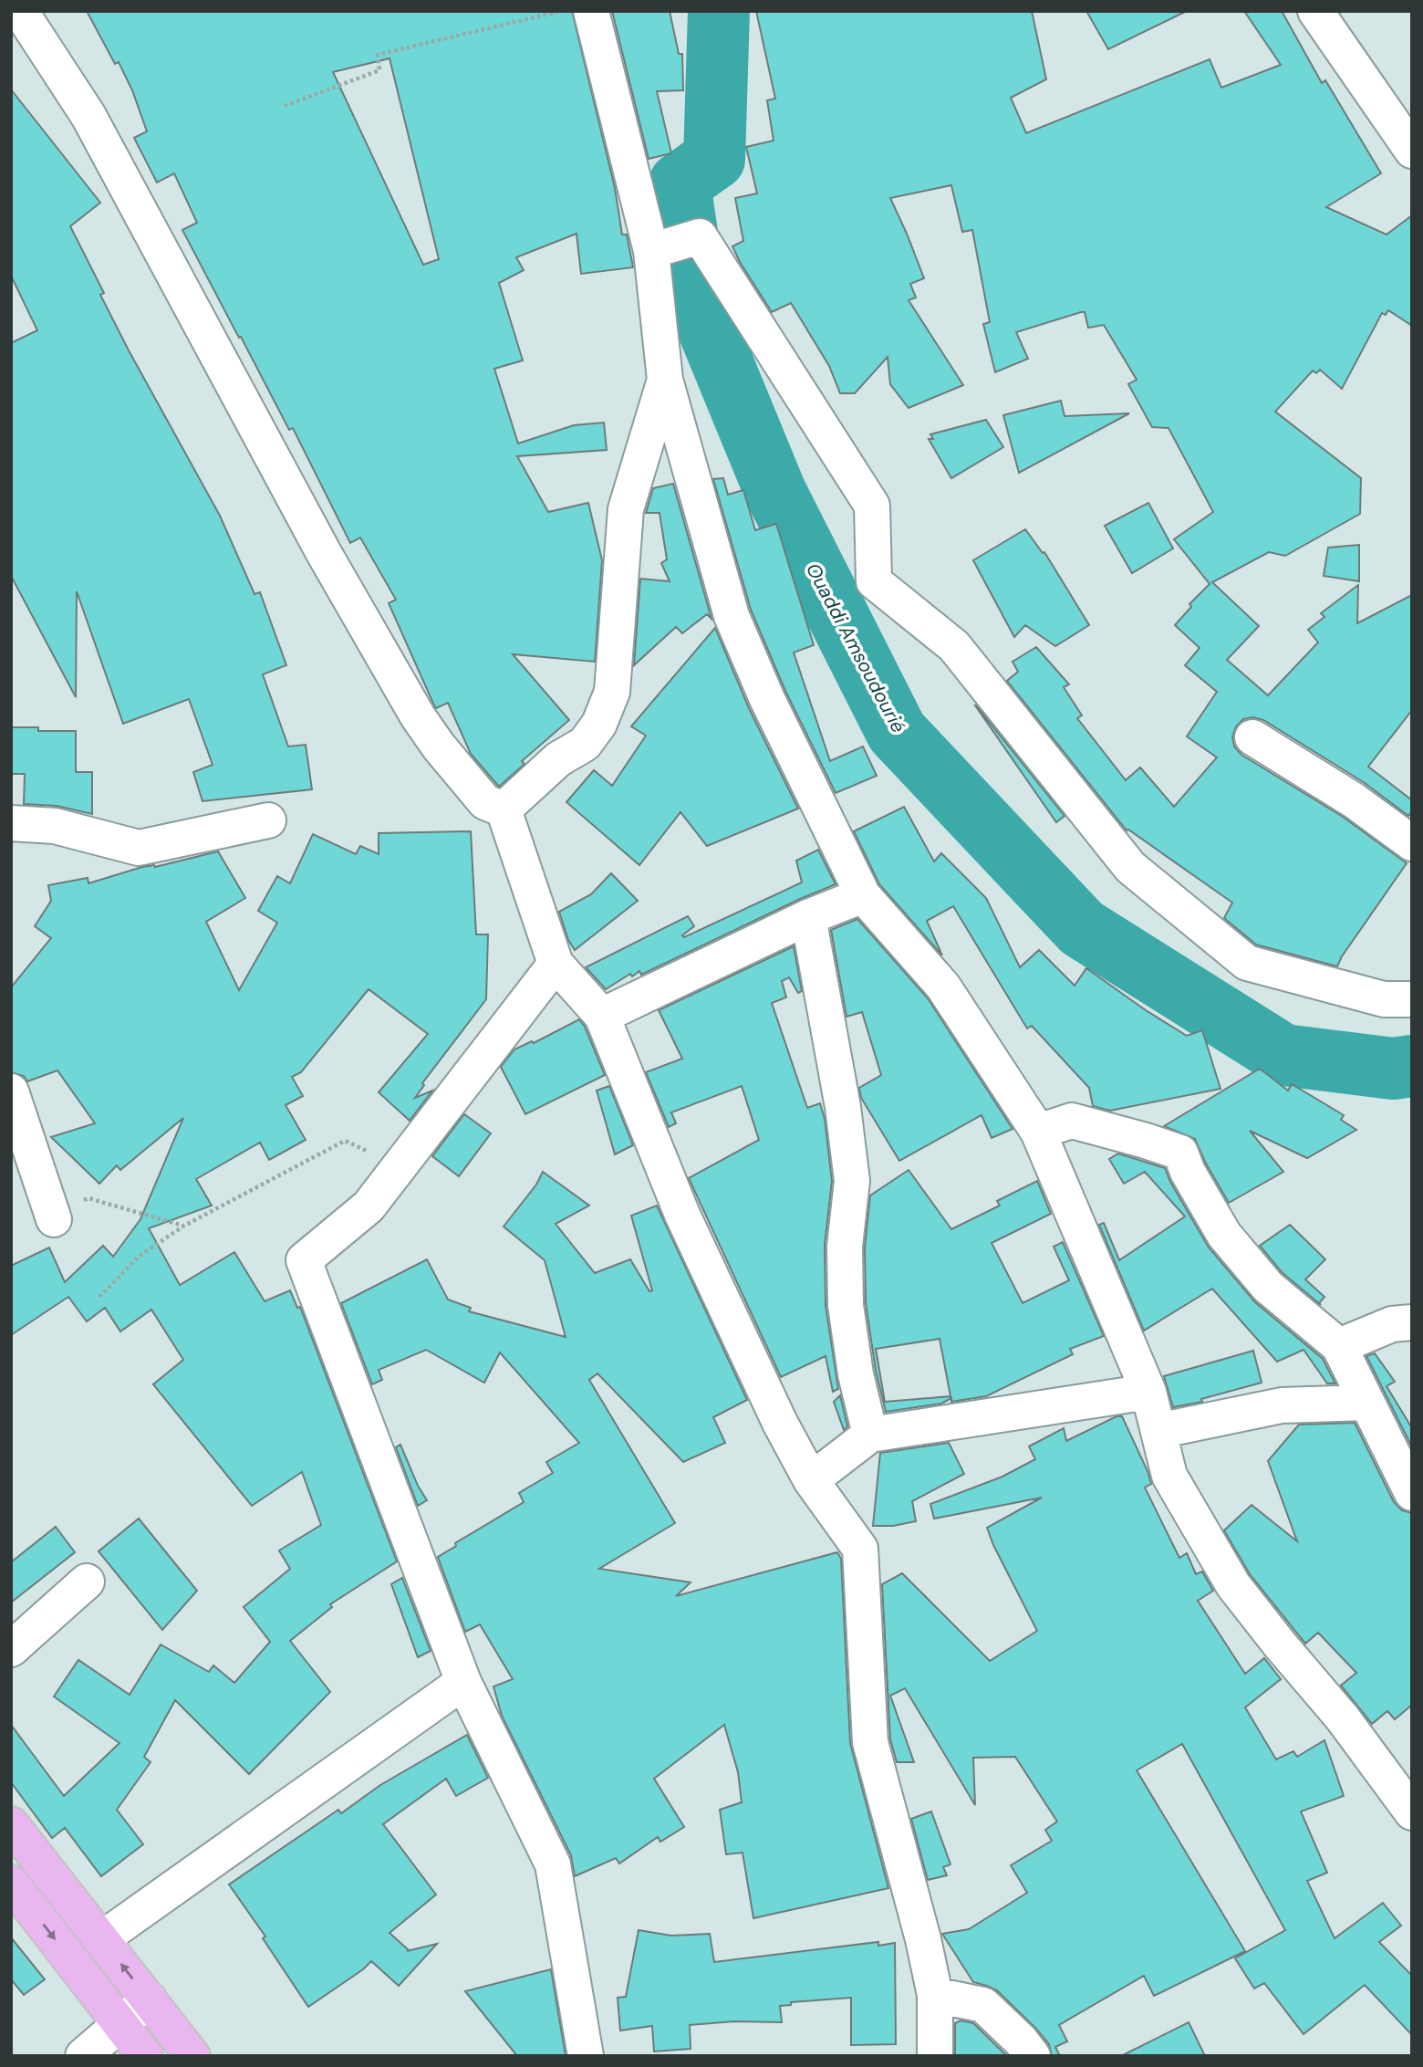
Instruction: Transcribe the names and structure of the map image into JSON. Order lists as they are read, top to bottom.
{
  "water": ["Ouaddi Amsoudourié"]
}
